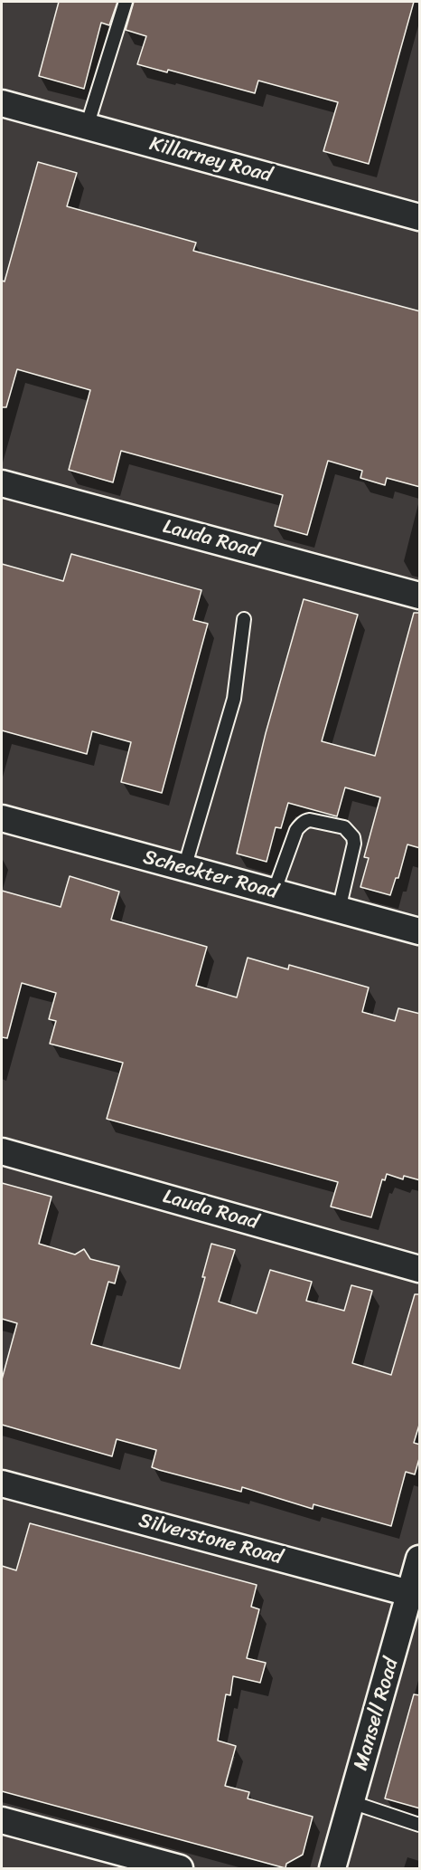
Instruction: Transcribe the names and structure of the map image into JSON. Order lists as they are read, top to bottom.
{
  "streets": {
    "street": [
      "Killarney Road",
      "Lauda Road",
      "Scheckter Road",
      "Silverstone Road",
      "Mansell Road"
    ]
  },
  "crossings": [
    ["Silverstone Road", "Mansell Road"]
  ]
}
